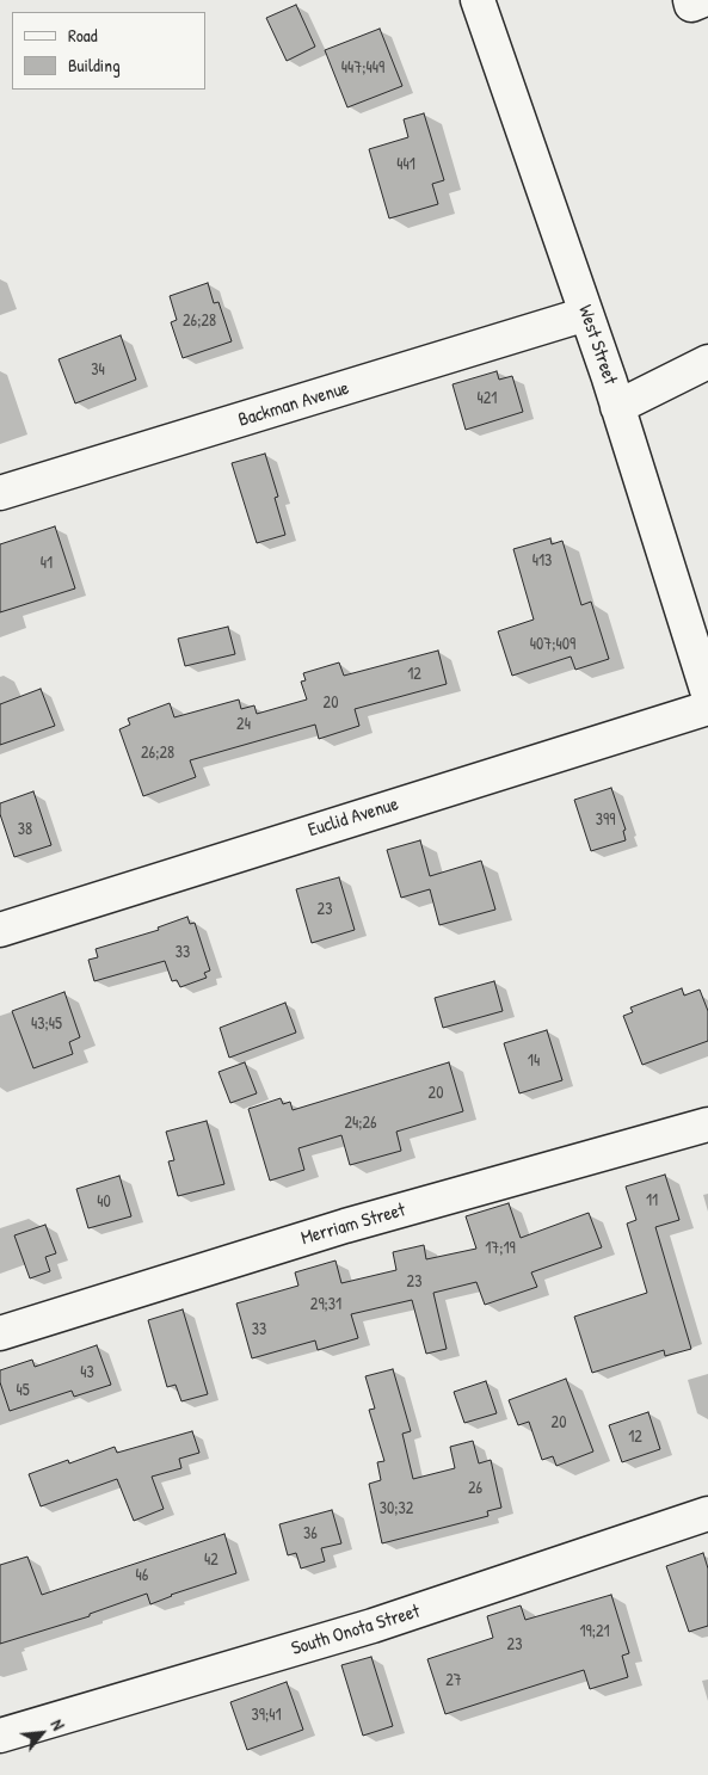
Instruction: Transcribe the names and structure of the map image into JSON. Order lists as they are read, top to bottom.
{
  "streets": {
    "street": [
      "West Street",
      "Backman Avenue",
      "Euclid Avenue",
      "Merriam Street",
      "South Onota Street"
    ]
  },
  "crossings": [
    ["West Street", "Backman Avenue"]
  ],
  "house_numbers": [
    "447;449",
    "441",
    "26;28",
    "34",
    "421",
    "413",
    "41",
    "407;409",
    "12",
    "20",
    "24",
    "26;28",
    "399",
    "38",
    "23",
    "33",
    "43;45",
    "14",
    "20",
    "24;26",
    "11",
    "40",
    "17;19",
    "23",
    "29;31",
    "33",
    "43",
    "45",
    "20",
    "12",
    "26",
    "30;32",
    "36",
    "42",
    "46",
    "19;21",
    "23",
    "27",
    "39;41"
  ],
  "legend": ["Road", "Building"],
  "north": "top right"
}
